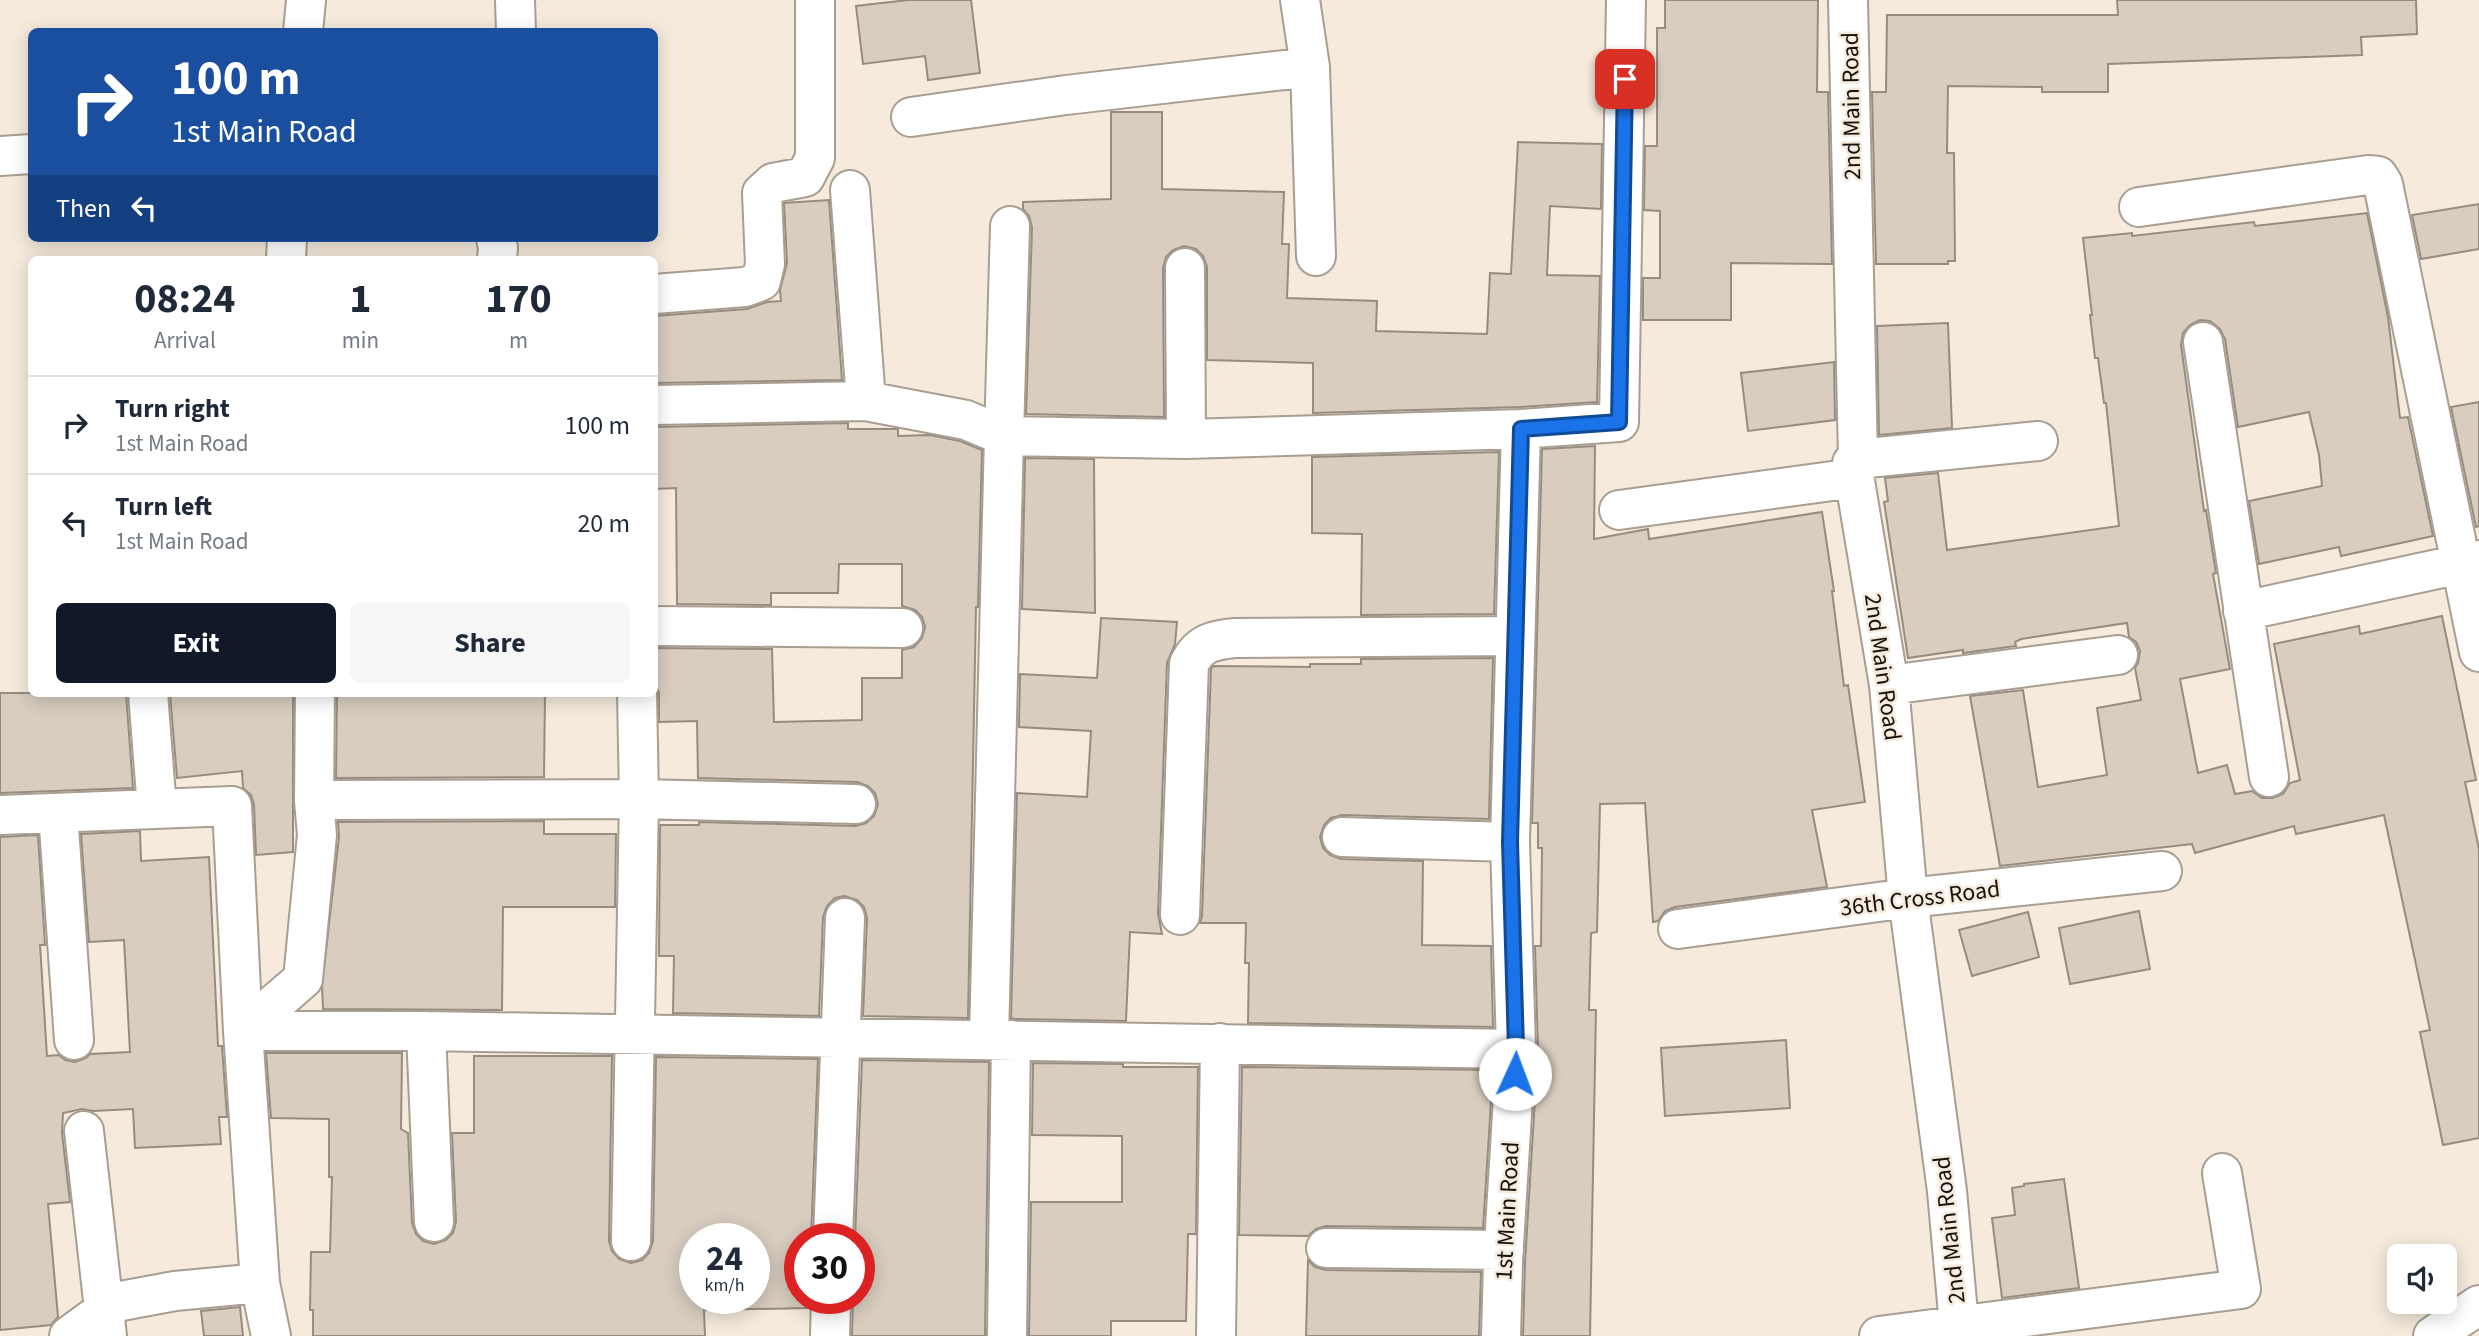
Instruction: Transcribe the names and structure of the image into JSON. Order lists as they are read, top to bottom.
{
  "streets": {
    "street": ["2nd Main Road", "36th Cross Road", "1st Main Road"]
  },
  "crossings": [
    ["2nd Main Road", "36th Cross Road"]
  ],
  "page": {
    "turn": ["100 m", "1st Main Road"],
    "then": "Then",
    "eta": [
      "08:24",
      "Arrival",
      "1",
      "min",
      "170",
      "m"
    ],
    "list": [
      {
        "name": "Turn right",
        "note": "1st Main Road",
        "value": "100 m"
      },
      {
        "name": "Turn left",
        "note": "1st Main Road",
        "value": "20 m"
      }
    ],
    "buttons": ["Exit", "Share"],
    "speed": "24 km/h",
    "limit": "30"
  }
}
